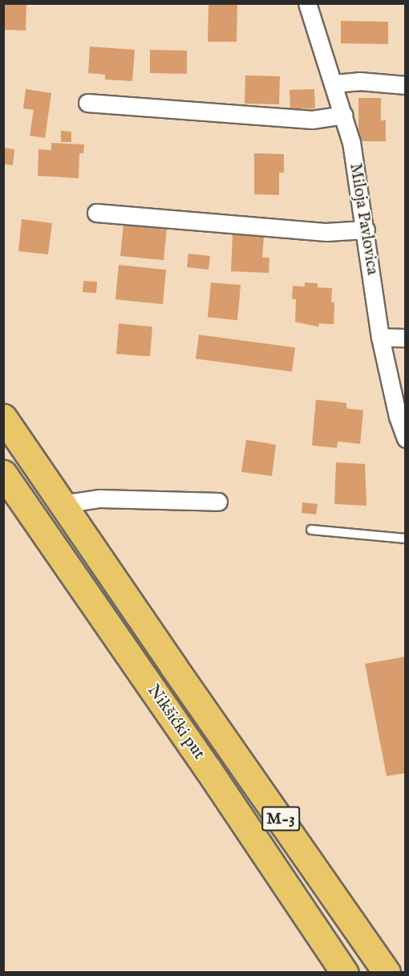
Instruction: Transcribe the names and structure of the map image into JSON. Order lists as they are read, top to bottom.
{
  "streets": {
    "main road": ["Nikšićki put", "M-3"],
    "street": ["Miloja Pavlovica"]
  }
}
